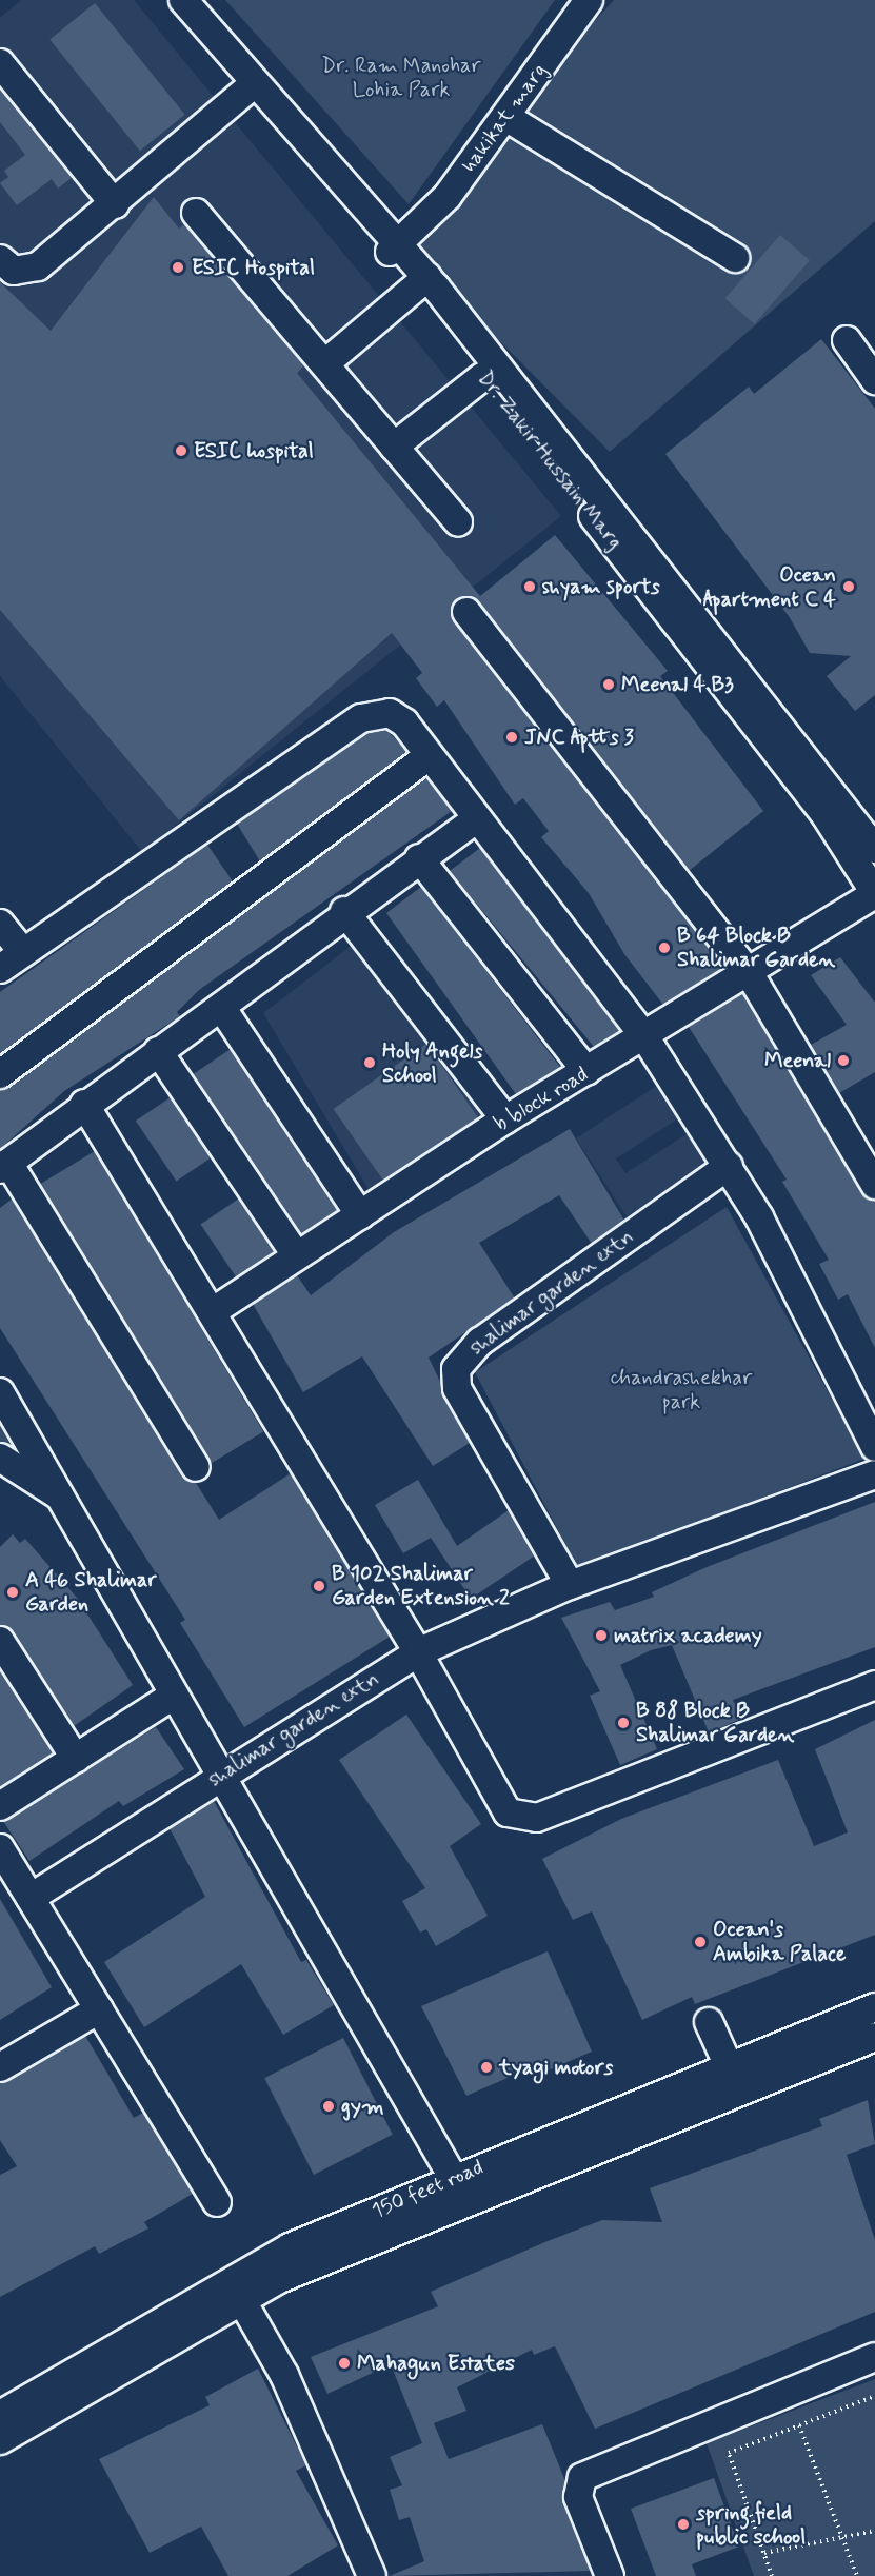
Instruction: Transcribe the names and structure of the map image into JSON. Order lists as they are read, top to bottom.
{
  "streets": {
    "street": [
      "hakikat marg",
      "Dr. Zakir Hussain Marg",
      "b block road",
      "shalimar garden extn",
      "150 feet road"
    ]
  },
  "crossings": [
    ["hakikat marg", "Dr. Zakir Hussain Marg"],
    ["Dr. Zakir Hussain Marg", "b block road"]
  ],
  "parks": ["Dr. Ram Manohar Lohia Park", "chandrashekhar park"],
  "places": [
    "ESIC Hospital",
    "ESIC hospital",
    "shyam sports",
    "Ocean Apartment C 4",
    "Meenal 4 B3",
    "JNC Aptts 3",
    "B 64 Block B Shalimar Garden",
    "Meenal",
    "Holy Angels School",
    "B 102 Shalimar Garden Extension 2",
    "A 46 Shalimar Garden",
    "matrix academy",
    "B 88 Block B Shalimar Garden",
    "Ocean's Ambika Palace",
    "tyagi motors",
    "gym",
    "Mahagun Estates",
    "spring field public school"
  ]
}
